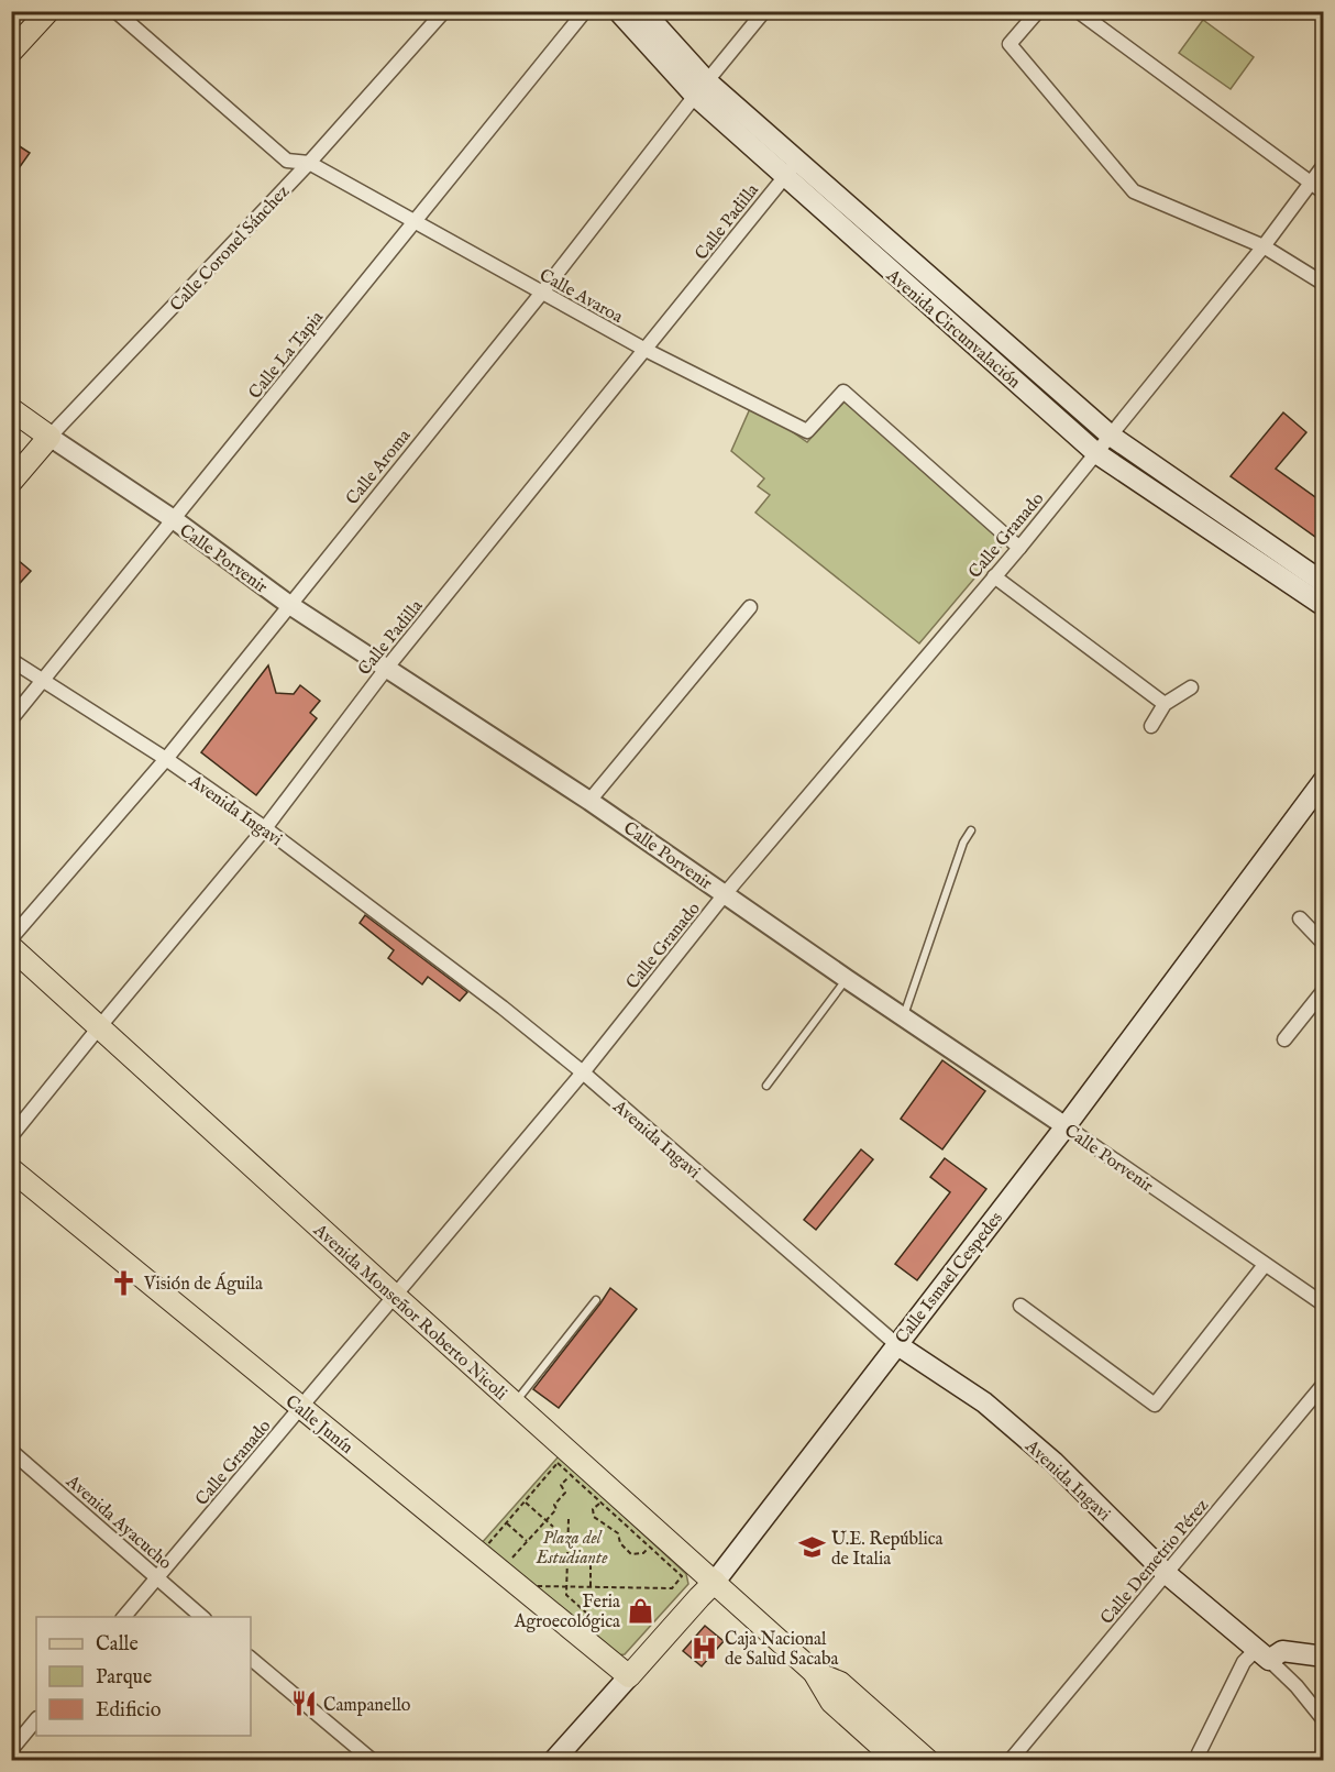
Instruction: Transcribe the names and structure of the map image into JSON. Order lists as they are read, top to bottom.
{
  "streets": {
    "main road": [
      "Calle Coronel Sánchez",
      "Avenida Circunvalación",
      "Calle Porvenir",
      "Avenida Ingavi",
      "Calle Ismael Cespedes",
      "Avenida Monseñor Roberto Nicoli",
      "Calle Junín"
    ],
    "street": [
      "Calle Padilla",
      "Calle Avaroa",
      "Calle La Tapia",
      "Calle Aroma",
      "Calle Granado",
      "Avenida Ayacucho",
      "Calle Demetrio Pérez"
    ]
  },
  "crossings": [
    ["Calle Padilla", "Calle Avaroa"],
    ["Calle Padilla", "Avenida Circunvalación"],
    ["Calle Padilla", "Calle Porvenir"],
    ["Calle Padilla", "Avenida Ingavi"],
    ["Calle Padilla", "Avenida Monseñor Roberto Nicoli"],
    ["Calle Coronel Sánchez", "Calle Avaroa"],
    ["Calle Coronel Sánchez", "Calle Porvenir"],
    ["Calle Avaroa", "Calle La Tapia"],
    ["Calle Avaroa", "Calle Aroma"],
    ["Calle Avaroa", "Calle Granado"],
    ["Avenida Circunvalación", "Calle Aroma"],
    ["Avenida Circunvalación", "Calle Granado"],
    ["Calle La Tapia", "Calle Porvenir"],
    ["Calle La Tapia", "Avenida Ingavi"],
    ["Calle Aroma", "Calle Porvenir"],
    ["Calle Aroma", "Avenida Ingavi"],
    ["Calle Granado", "Calle Porvenir"],
    ["Calle Granado", "Avenida Ingavi"],
    ["Calle Granado", "Avenida Monseñor Roberto Nicoli"],
    ["Calle Granado", "Calle Junín"],
    ["Calle Granado", "Avenida Ayacucho"],
    ["Calle Porvenir", "Calle Ismael Cespedes"],
    ["Avenida Ingavi", "Calle Ismael Cespedes"],
    ["Avenida Ingavi", "Calle Demetrio Pérez"],
    ["Calle Ismael Cespedes", "Avenida Monseñor Roberto Nicoli"],
    ["Calle Ismael Cespedes", "Calle Junín"]
  ],
  "parks": ["Plaza del Estudiante"],
  "places": {
    "church": ["Visión de Águila"],
    "school or university": ["U.E. República de Italia"],
    "shop": ["Feria Agroecológica"],
    "hospital": ["Caja Nacional de Salud Sacaba"],
    "restaurant": ["Campanello"]
  },
  "legend": ["Calle", "Parque", "Edificio"]
}
